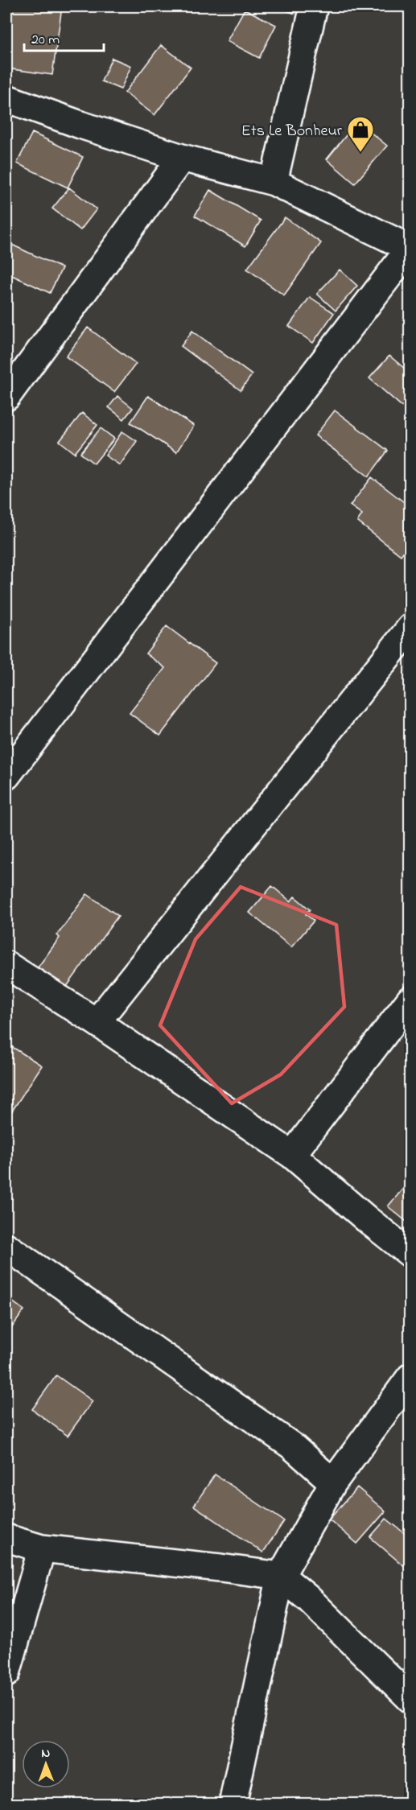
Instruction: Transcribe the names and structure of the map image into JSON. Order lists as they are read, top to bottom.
{
  "places": {
    "shop": ["Ets Le Bonheur"]
  },
  "scale_bar": "20 m",
  "north": "top"
}
